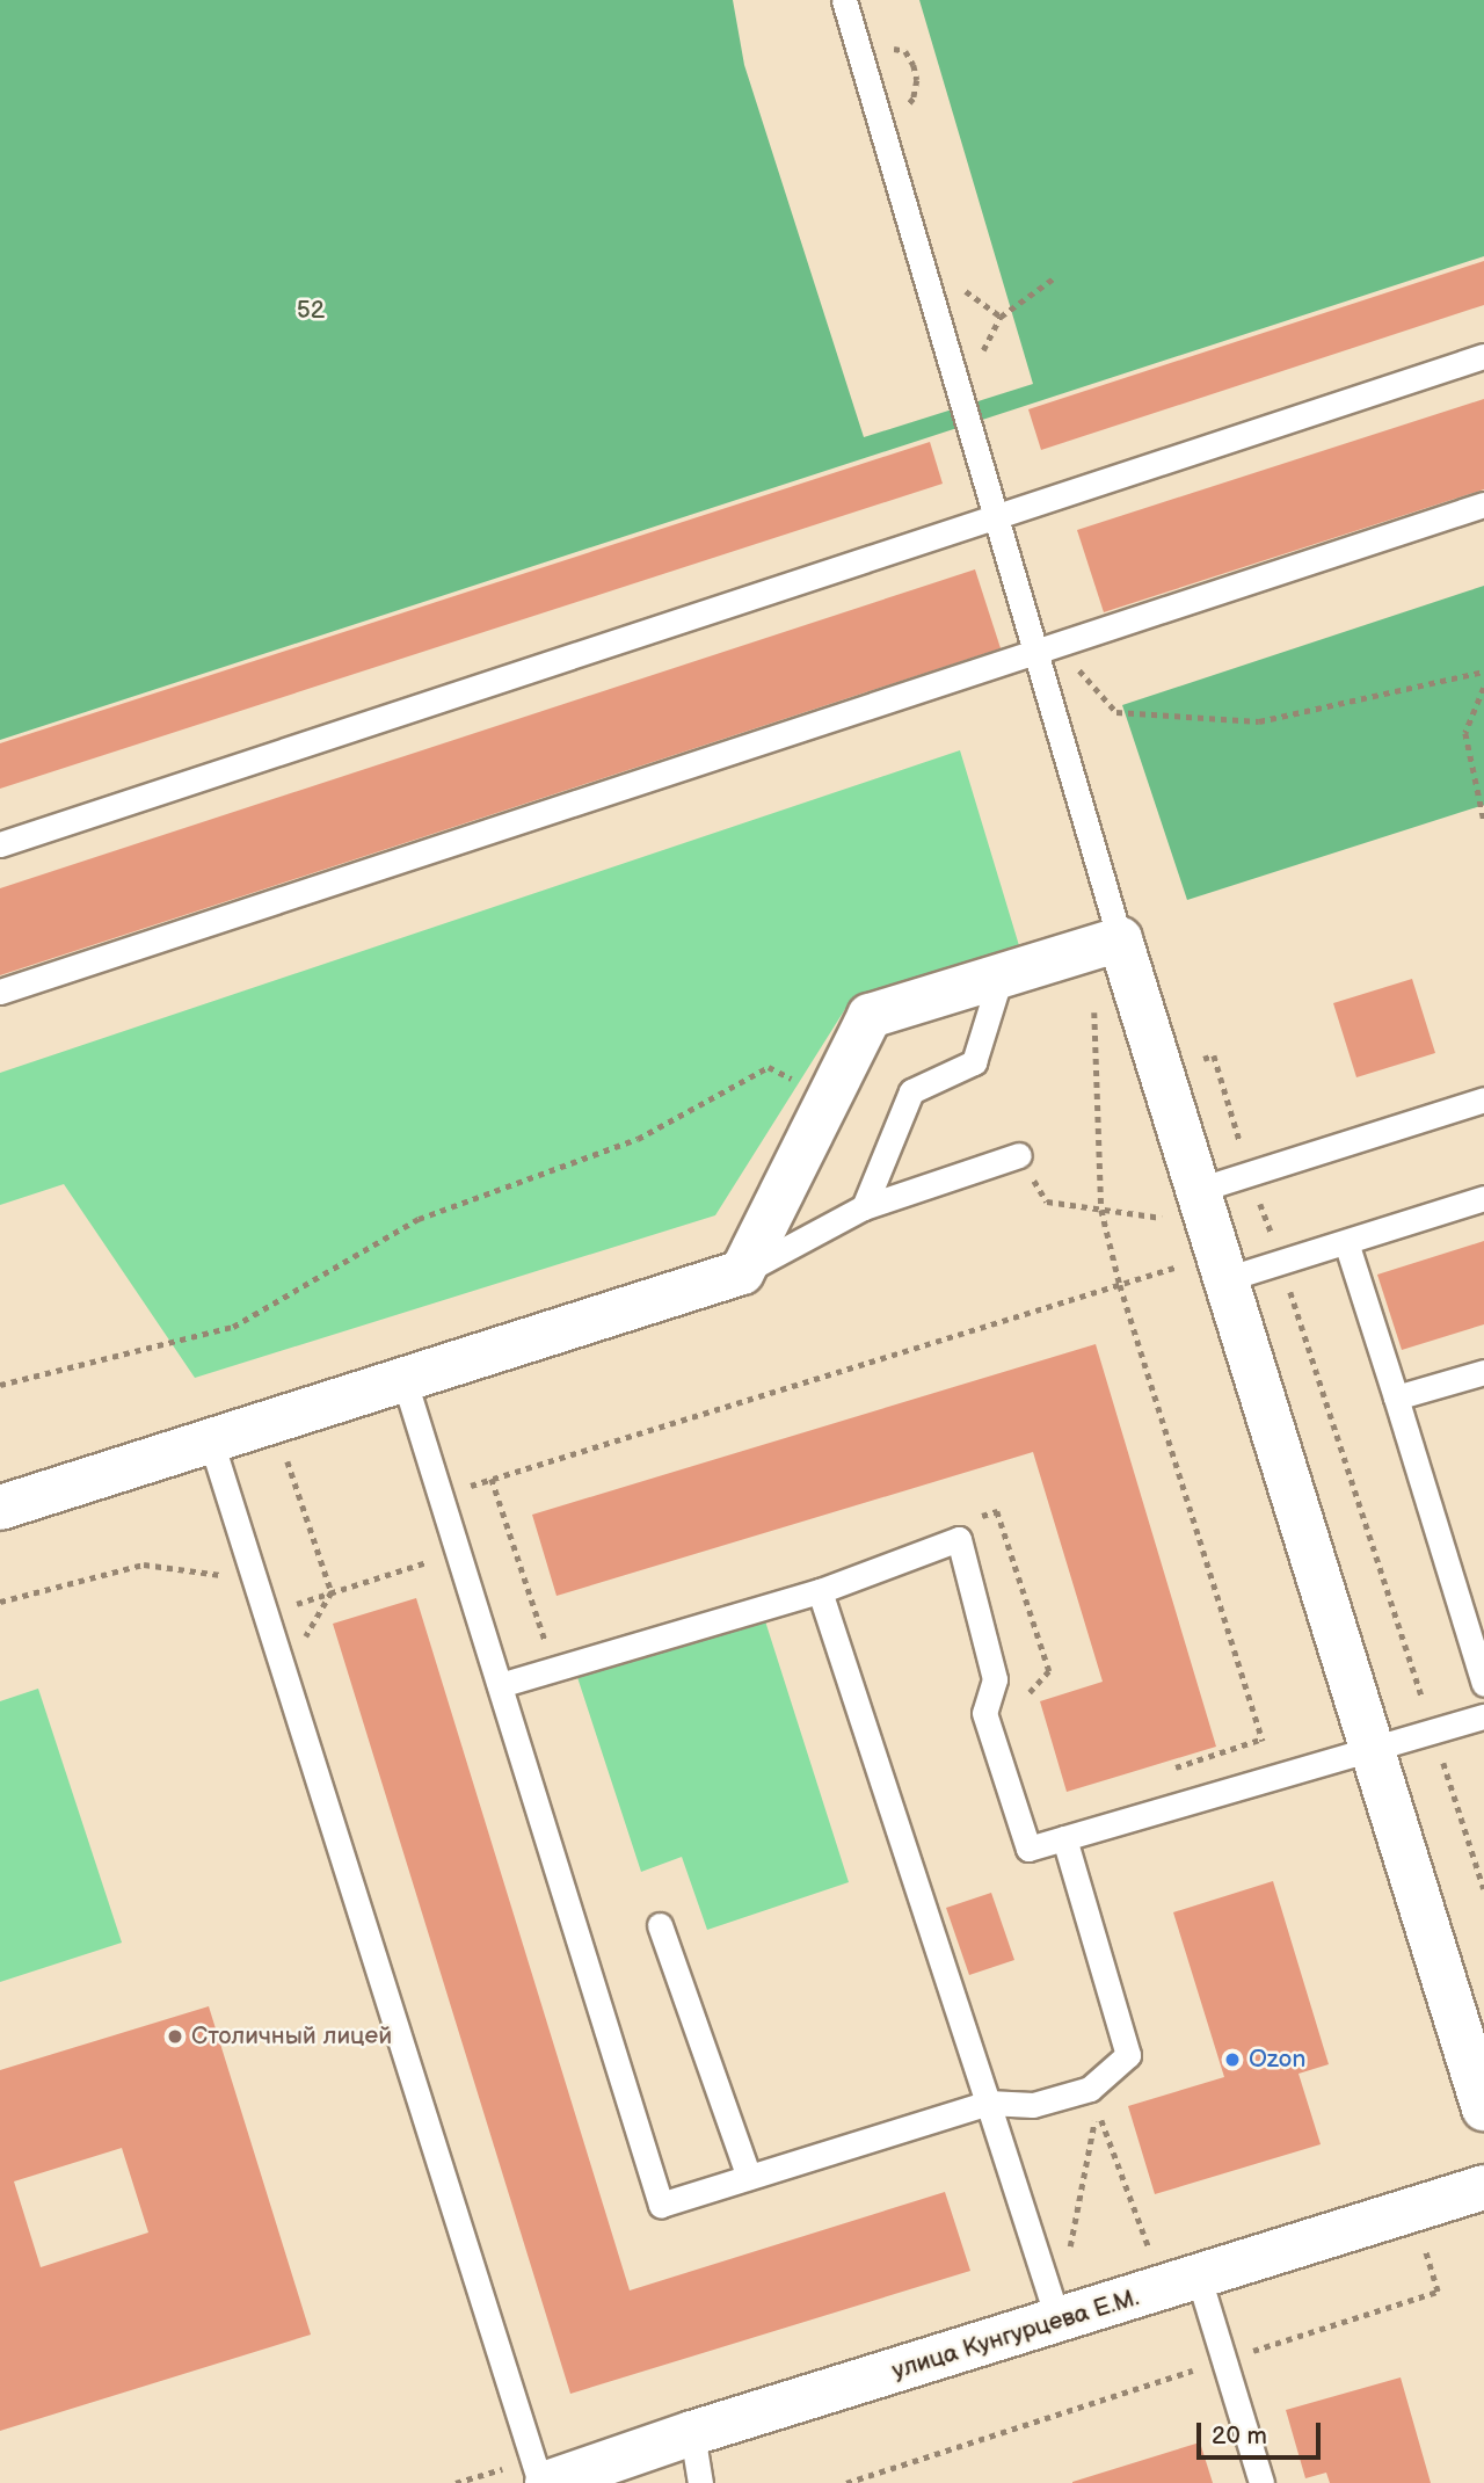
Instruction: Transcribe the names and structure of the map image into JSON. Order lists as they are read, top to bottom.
{
  "streets": {
    "street": ["улица Кунгурцева Е.М."]
  },
  "parks": ["52"],
  "places": ["Столичный лицей", "Ozon"],
  "scale_bar": "20 m"
}
